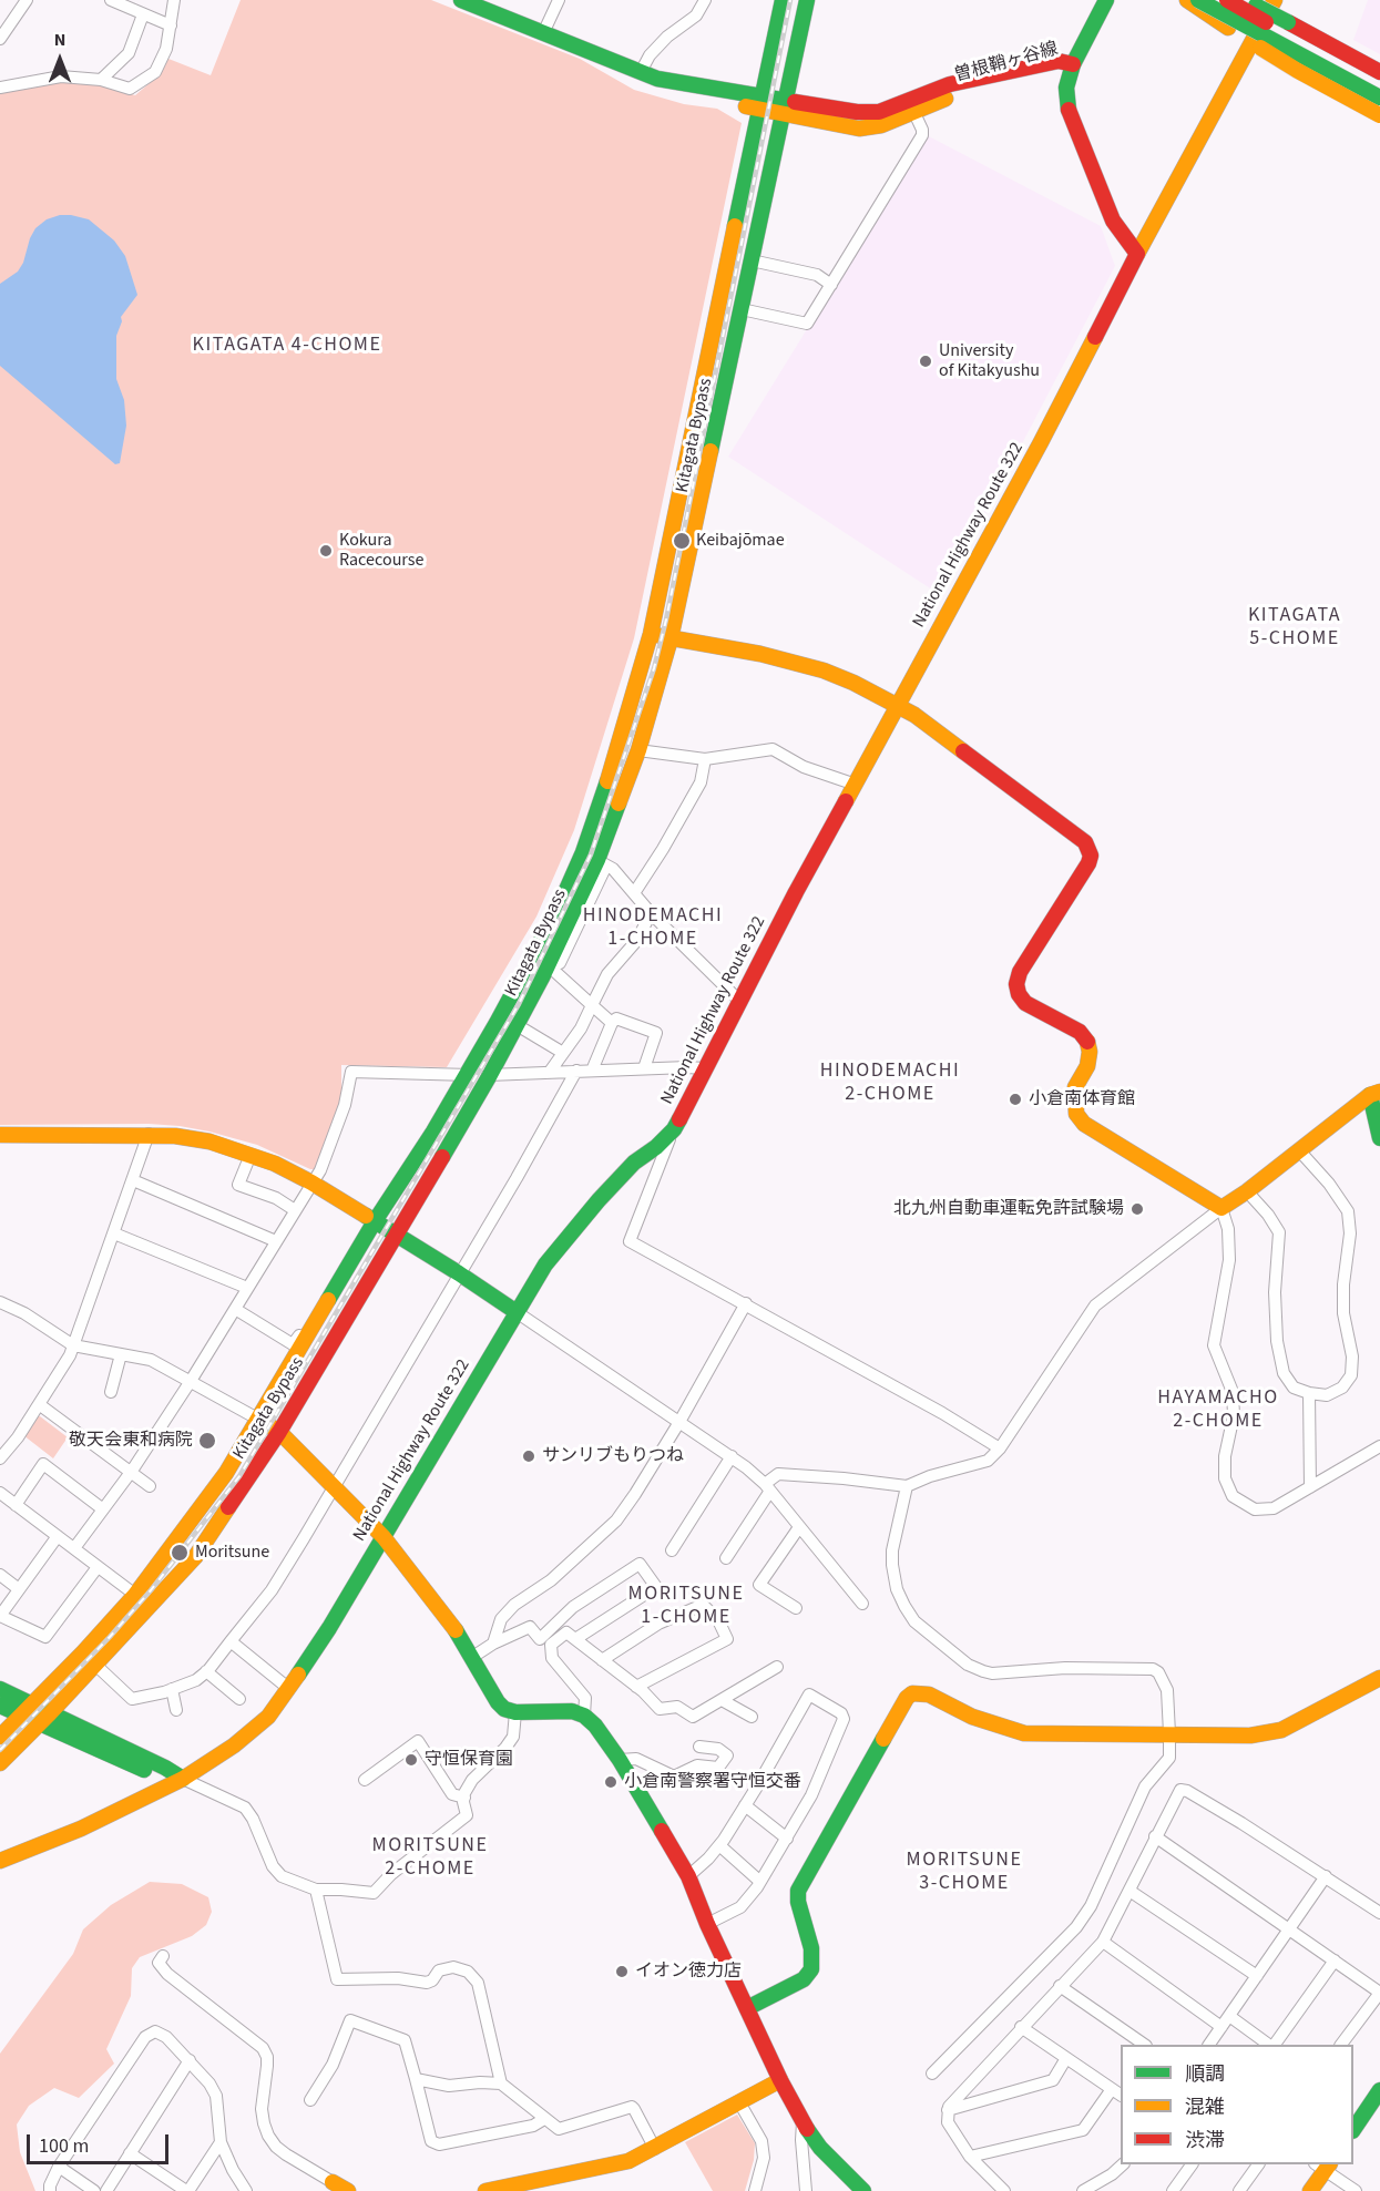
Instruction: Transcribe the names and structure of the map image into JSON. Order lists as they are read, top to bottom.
{
  "streets": {
    "main road": ["曽根鞘ヶ谷線", "Kitagata Bypass", "National Highway Route 322"]
  },
  "crossings": [
    ["曽根鞘ヶ谷線", "Kitagata Bypass"]
  ],
  "districts": [
    "KITAGATA 4-CHOME",
    "KITAGATA 5-CHOME",
    "HINODEMACHI 1-CHOME",
    "HINODEMACHI 2-CHOME",
    "HAYAMACHO 2-CHOME",
    "MORITSUNE 1-CHOME",
    "MORITSUNE 2-CHOME",
    "MORITSUNE 3-CHOME"
  ],
  "places": [
    "University of Kitakyushu",
    "Keibajōmae",
    "Kokura Racecourse",
    "小倉南体育館",
    "北九州自動車運転免許試験場",
    "敬天会東和病院",
    "サンリブもりつね",
    "Moritsune",
    "守恒保育園",
    "小倉南警察署守恒交番",
    "イオン徳力店"
  ],
  "legend": ["順調", "混雑", "渋滞"],
  "scale_bar": "100 m",
  "north": "top"
}
